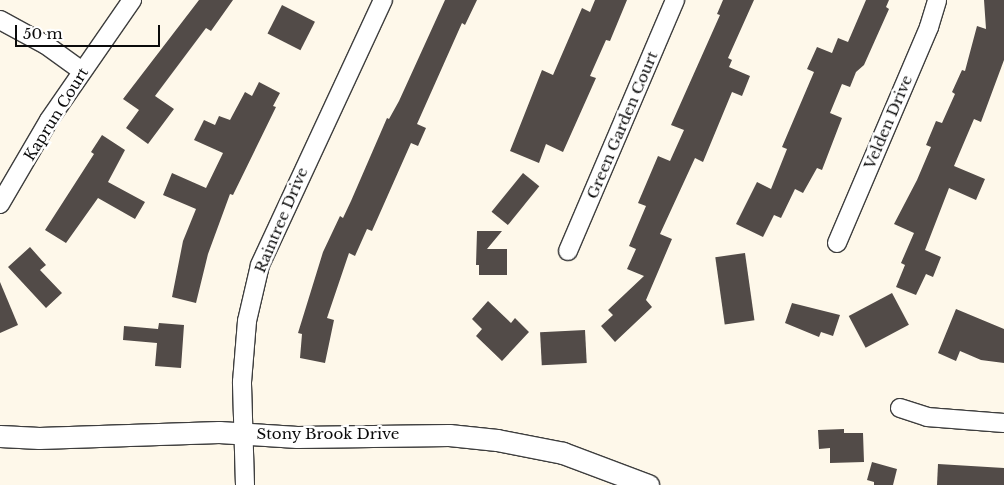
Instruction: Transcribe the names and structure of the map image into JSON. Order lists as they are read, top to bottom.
{
  "streets": {
    "street": [
      "Kaprun Court",
      "Velden Drive",
      "Green Garden Court",
      "Raintree Drive",
      "Stony Brook Drive"
    ]
  },
  "crossings": [
    ["Raintree Drive", "Stony Brook Drive"]
  ],
  "scale_bar": "50 m"
}
